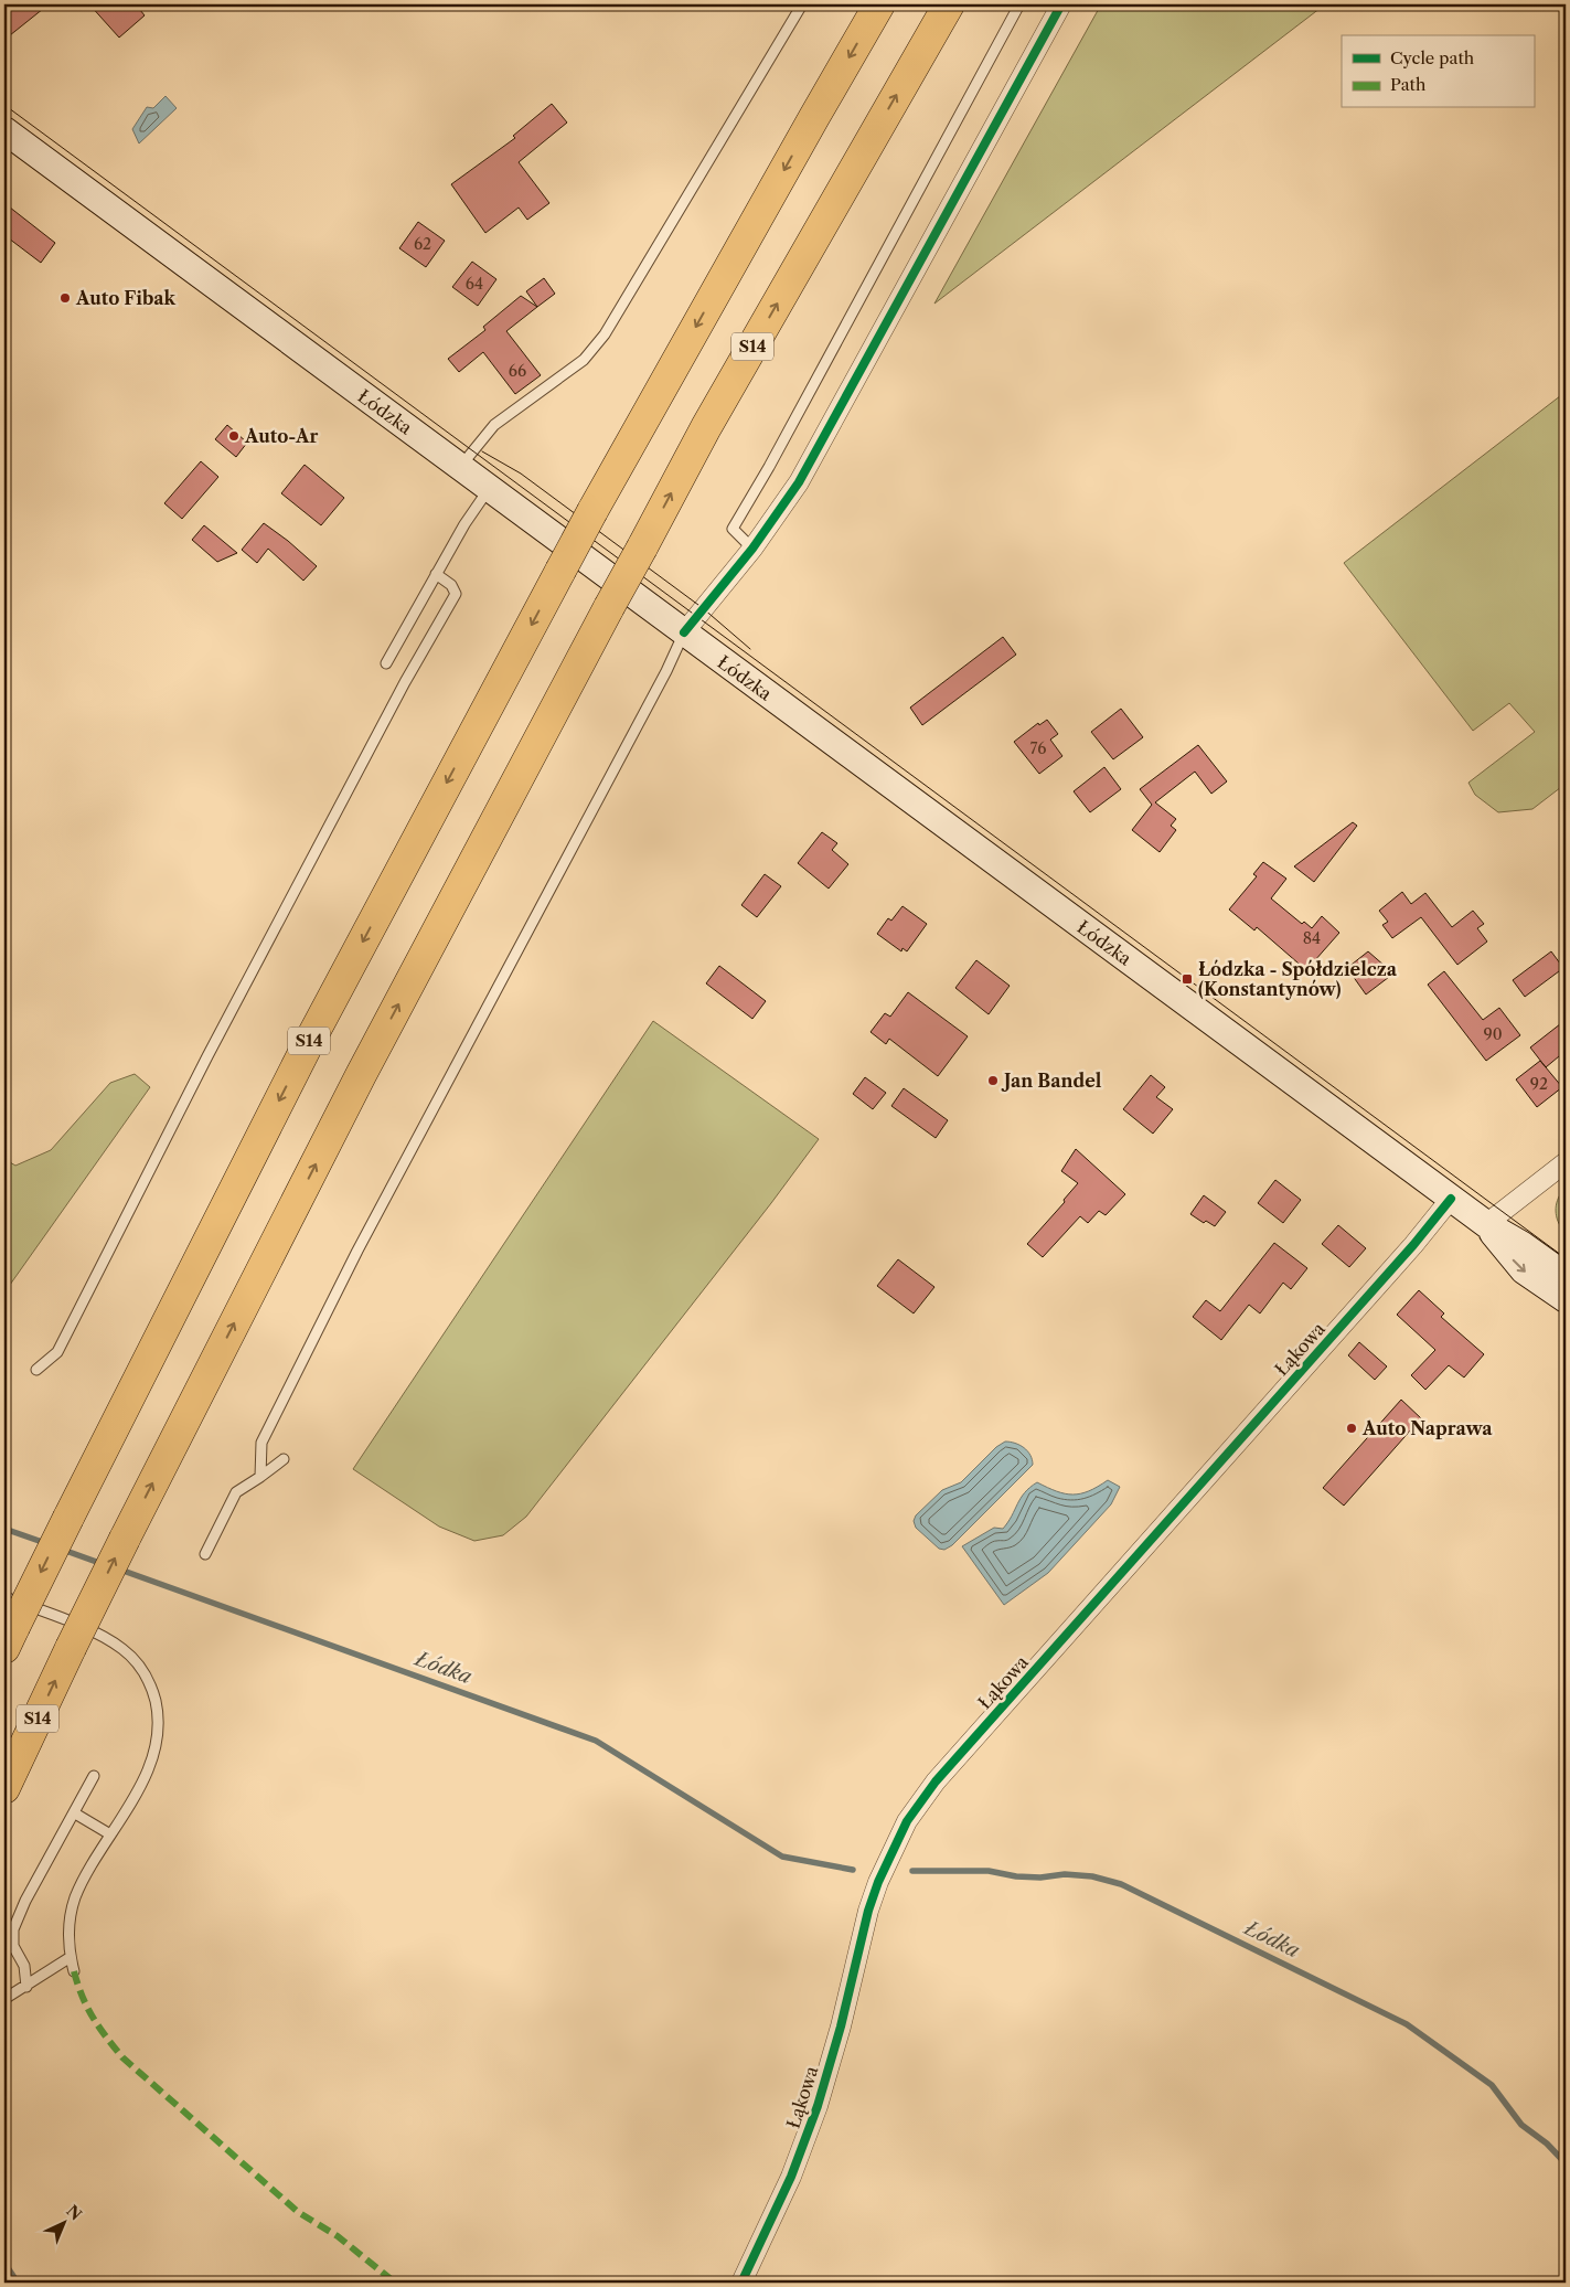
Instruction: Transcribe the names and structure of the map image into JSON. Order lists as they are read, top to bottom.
{
  "streets": {
    "highway": ["S14"],
    "main road": ["Łódzka"],
    "street": ["Łąkowa"]
  },
  "crossings": [
    ["Łódzka", "Łąkowa"]
  ],
  "water": ["Łódka"],
  "places": {
    "other": [
      "Auto Fibak",
      "Auto-Ar",
      "Jan Bandel",
      "Auto Naprawa"
    ],
    "transit": ["Łódzka - Spółdzielcza (Konstantynów)"]
  },
  "house_numbers": [
    "62",
    "64",
    "66",
    "76",
    "84",
    "90",
    "92"
  ],
  "legend": ["Cycle path", "Path"],
  "north": "top right"
}
